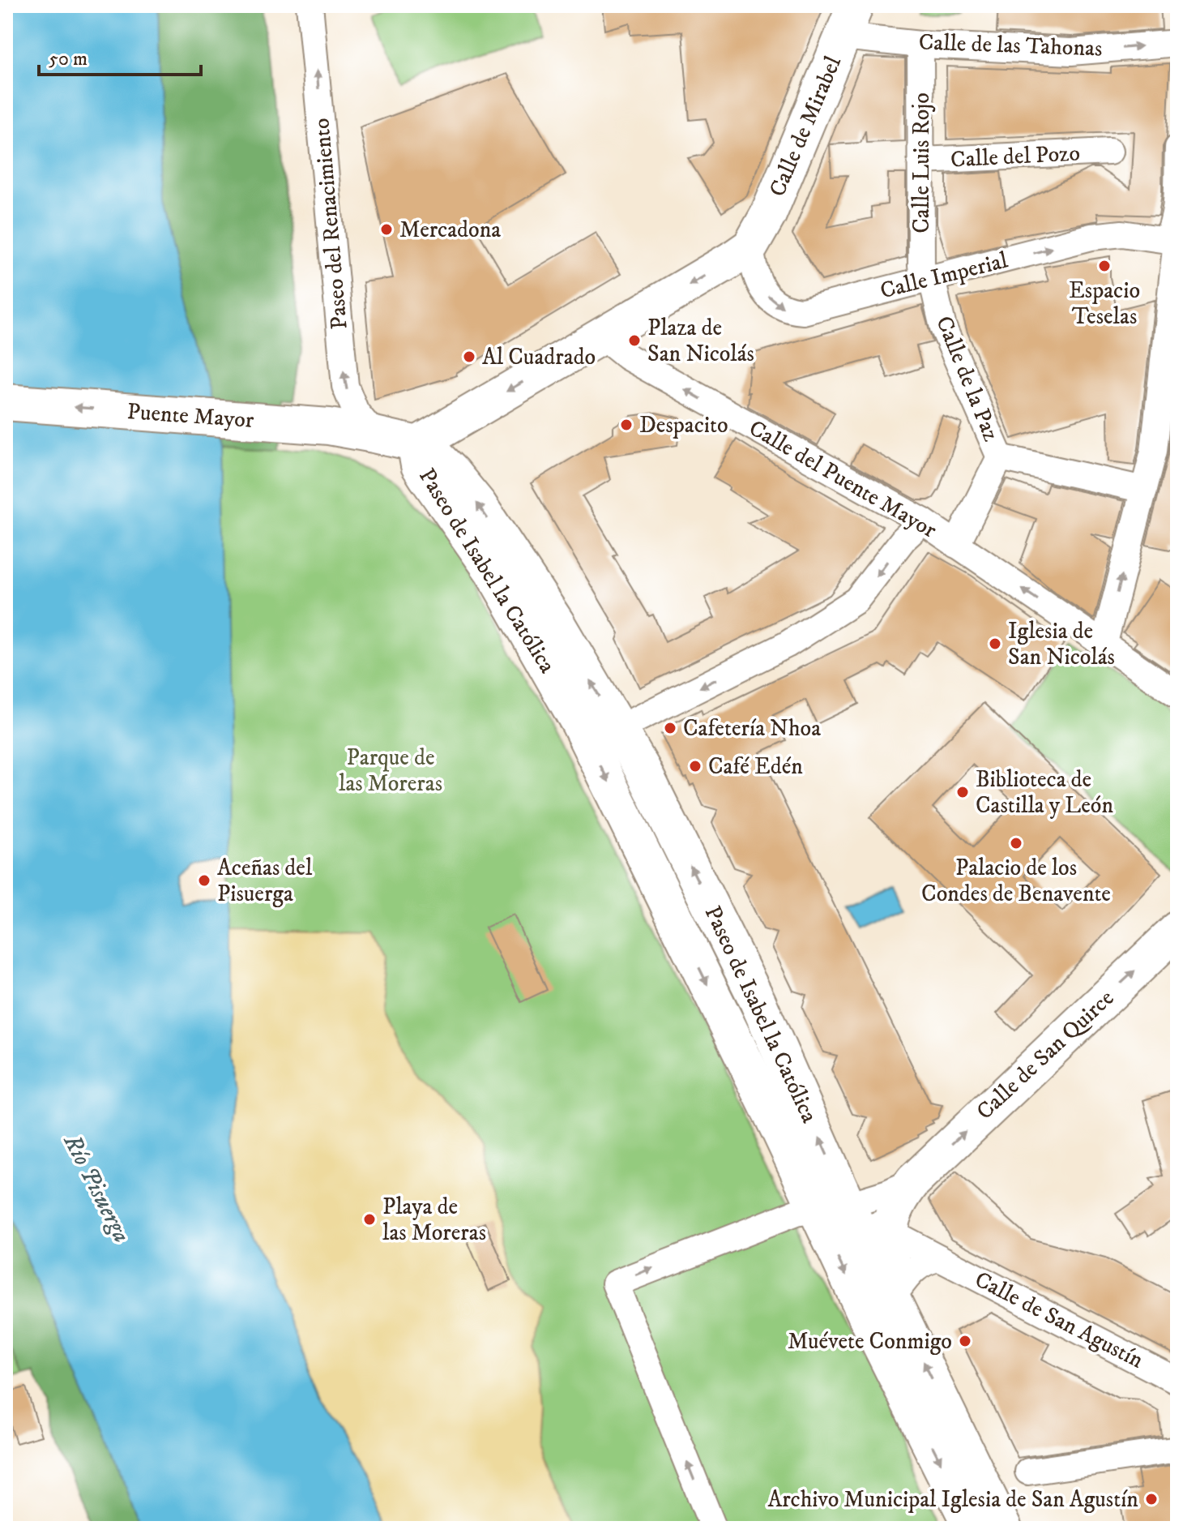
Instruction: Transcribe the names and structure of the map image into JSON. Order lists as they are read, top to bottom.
{
  "streets": {
    "main road": [
      "Calle de Mirabel",
      "Puente Mayor",
      "Paseo de Isabel la Católica",
      "Calle de San Quirce"
    ],
    "street": [
      "Calle de las Tahonas",
      "Calle del Pozo",
      "Calle Luis Rojo",
      "Paseo del Renacimiento",
      "Calle Imperial",
      "Calle de la Paz",
      "Calle del Puente Mayor",
      "Calle de San Agustín"
    ]
  },
  "crossings": [
    ["Calle de las Tahonas", "Calle de Mirabel"],
    ["Calle de las Tahonas", "Calle Luis Rojo"],
    ["Calle de Mirabel", "Calle Imperial"],
    ["Calle del Pozo", "Calle Luis Rojo"],
    ["Calle Luis Rojo", "Calle Imperial"],
    ["Calle Luis Rojo", "Calle de la Paz"],
    ["Paseo del Renacimiento", "Puente Mayor"],
    ["Calle Imperial", "Calle de la Paz"],
    ["Calle de la Paz", "Calle del Puente Mayor"],
    ["Paseo de Isabel la Católica", "Calle de San Quirce"],
    ["Paseo de Isabel la Católica", "Calle de San Agustín"],
    ["Calle de San Quirce", "Calle de San Agustín"]
  ],
  "one_way": [
    "Calle de las Tahonas",
    "Paseo del Renacimiento",
    "Calle Imperial",
    "Puente Mayor",
    "Calle del Puente Mayor",
    "Calle de San Quirce"
  ],
  "water": ["Río Pisuerga"],
  "parks": ["Parque de las Moreras"],
  "places": [
    "Mercadona",
    "Espacio Teselas",
    "Plaza de San Nicolás",
    "Al Cuadrado",
    "Despacito",
    "Iglesia de San Nicolás",
    "Cafetería Nhoa",
    "Café Edén",
    "Biblioteca de Castilla y León",
    "Palacio de los Condes de Benavente",
    "Aceñas del Pisuerga",
    "Playa de las Moreras",
    "Muévete Conmigo",
    "Archivo Municipal Iglesia de San Agustín"
  ],
  "scale_bar": "50 m"
}
